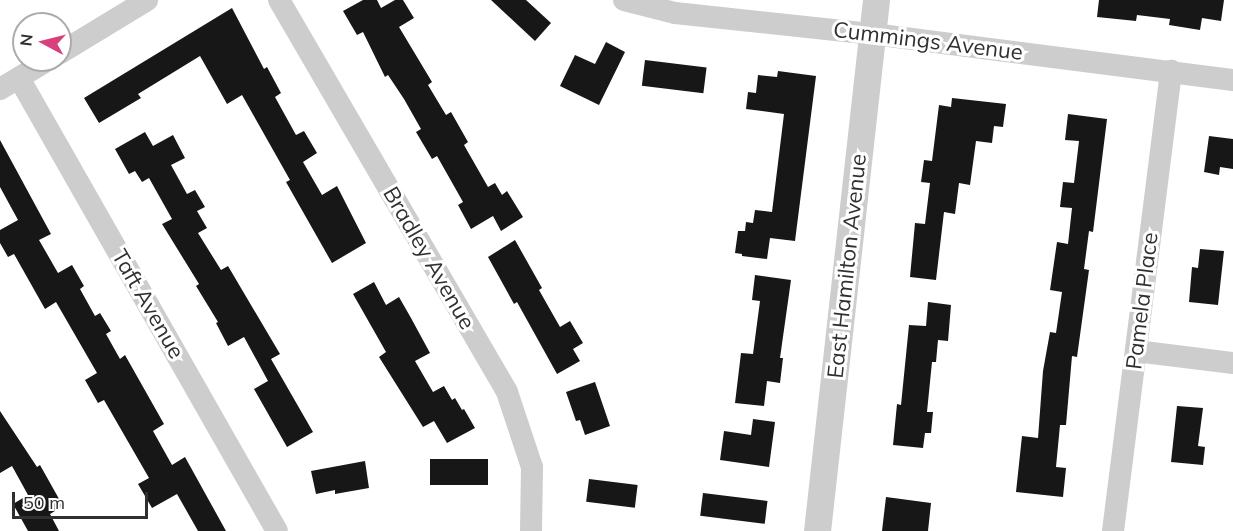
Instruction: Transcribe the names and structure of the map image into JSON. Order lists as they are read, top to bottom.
{
  "streets": {
    "street": [
      "Cummings Avenue",
      "Bradley Avenue",
      "East Hamilton Avenue",
      "Pamela Place",
      "Taft Avenue"
    ]
  },
  "crossings": [
    ["Cummings Avenue", "East Hamilton Avenue"],
    ["Cummings Avenue", "Pamela Place"]
  ],
  "scale_bar": "50 m",
  "north": "left"
}
